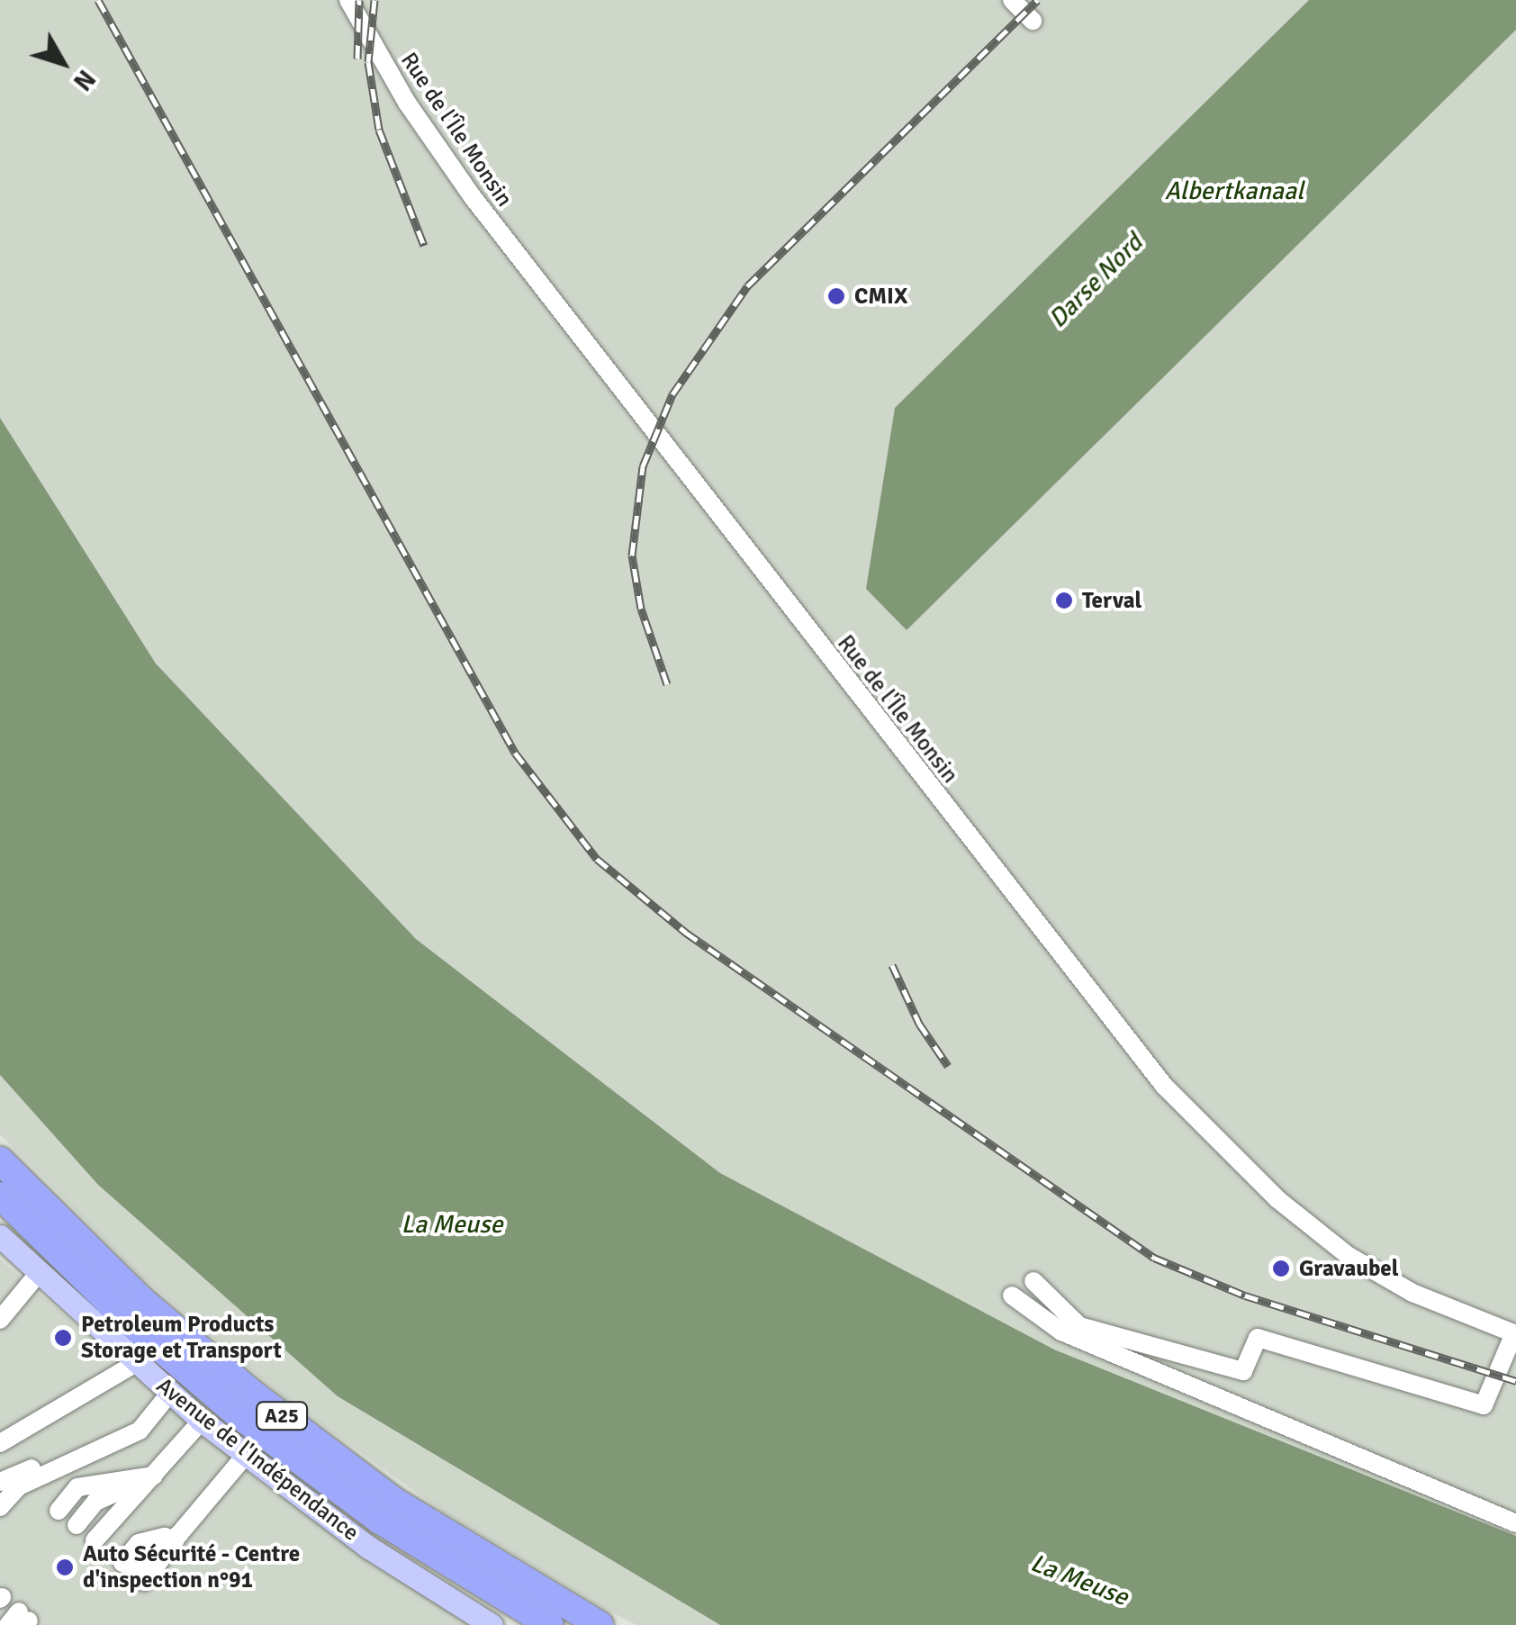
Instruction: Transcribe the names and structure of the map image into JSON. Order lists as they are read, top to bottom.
{
  "streets": {
    "highway": ["A25"],
    "main road": ["Avenue de l'Indépendance"],
    "street": ["Rue de l'Île Monsin"]
  },
  "water": ["Albertkanaal", "Darse Nord", "La Meuse"],
  "places": [
    "CMIX",
    "Terval",
    "Gravaubel",
    "Petroleum Products Storage et Transport",
    "Auto Sécurité - Centre d'inspection n°91"
  ],
  "north": "bottom right"
}
